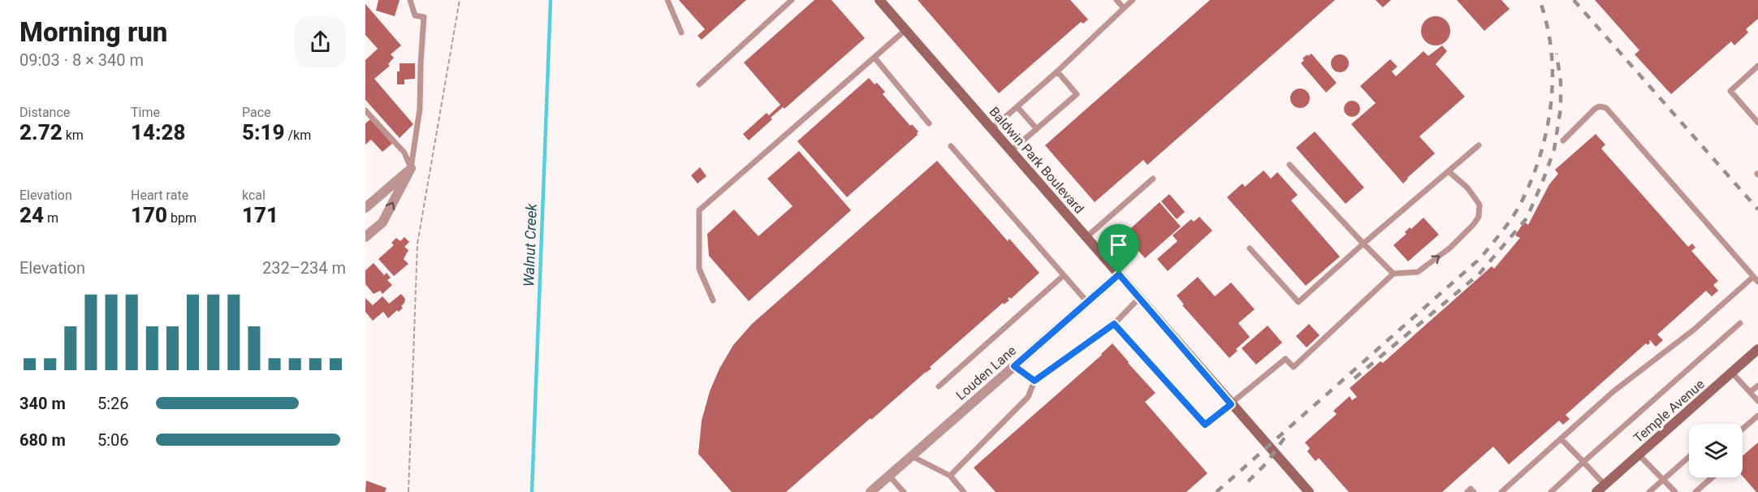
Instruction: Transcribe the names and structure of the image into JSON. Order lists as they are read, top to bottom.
{
  "streets": {
    "main road": ["Baldwin Park Boulevard", "Temple Avenue"],
    "street": ["Louden Lane"]
  },
  "crossings": [
    ["Baldwin Park Boulevard", "Louden Lane"]
  ],
  "water": ["Walnut Creek"],
  "page": {
    "heading": ["Morning run", "09:03 · 8 × 340 m"],
    "stats": [
      ["Distance", "2.72 km"],
      ["Time", "14:28"],
      ["Pace", "5:19 /km"],
      ["Elevation", "24 m"],
      ["Heart rate", "170 bpm"],
      ["kcal", "171"]
    ],
    "chart": ["Elevation", "232–234 m"],
    "list": [
      {
        "name": "340 m",
        "note": "5:26"
      },
      {
        "name": "680 m",
        "note": "5:06"
      }
    ]
  }
}
